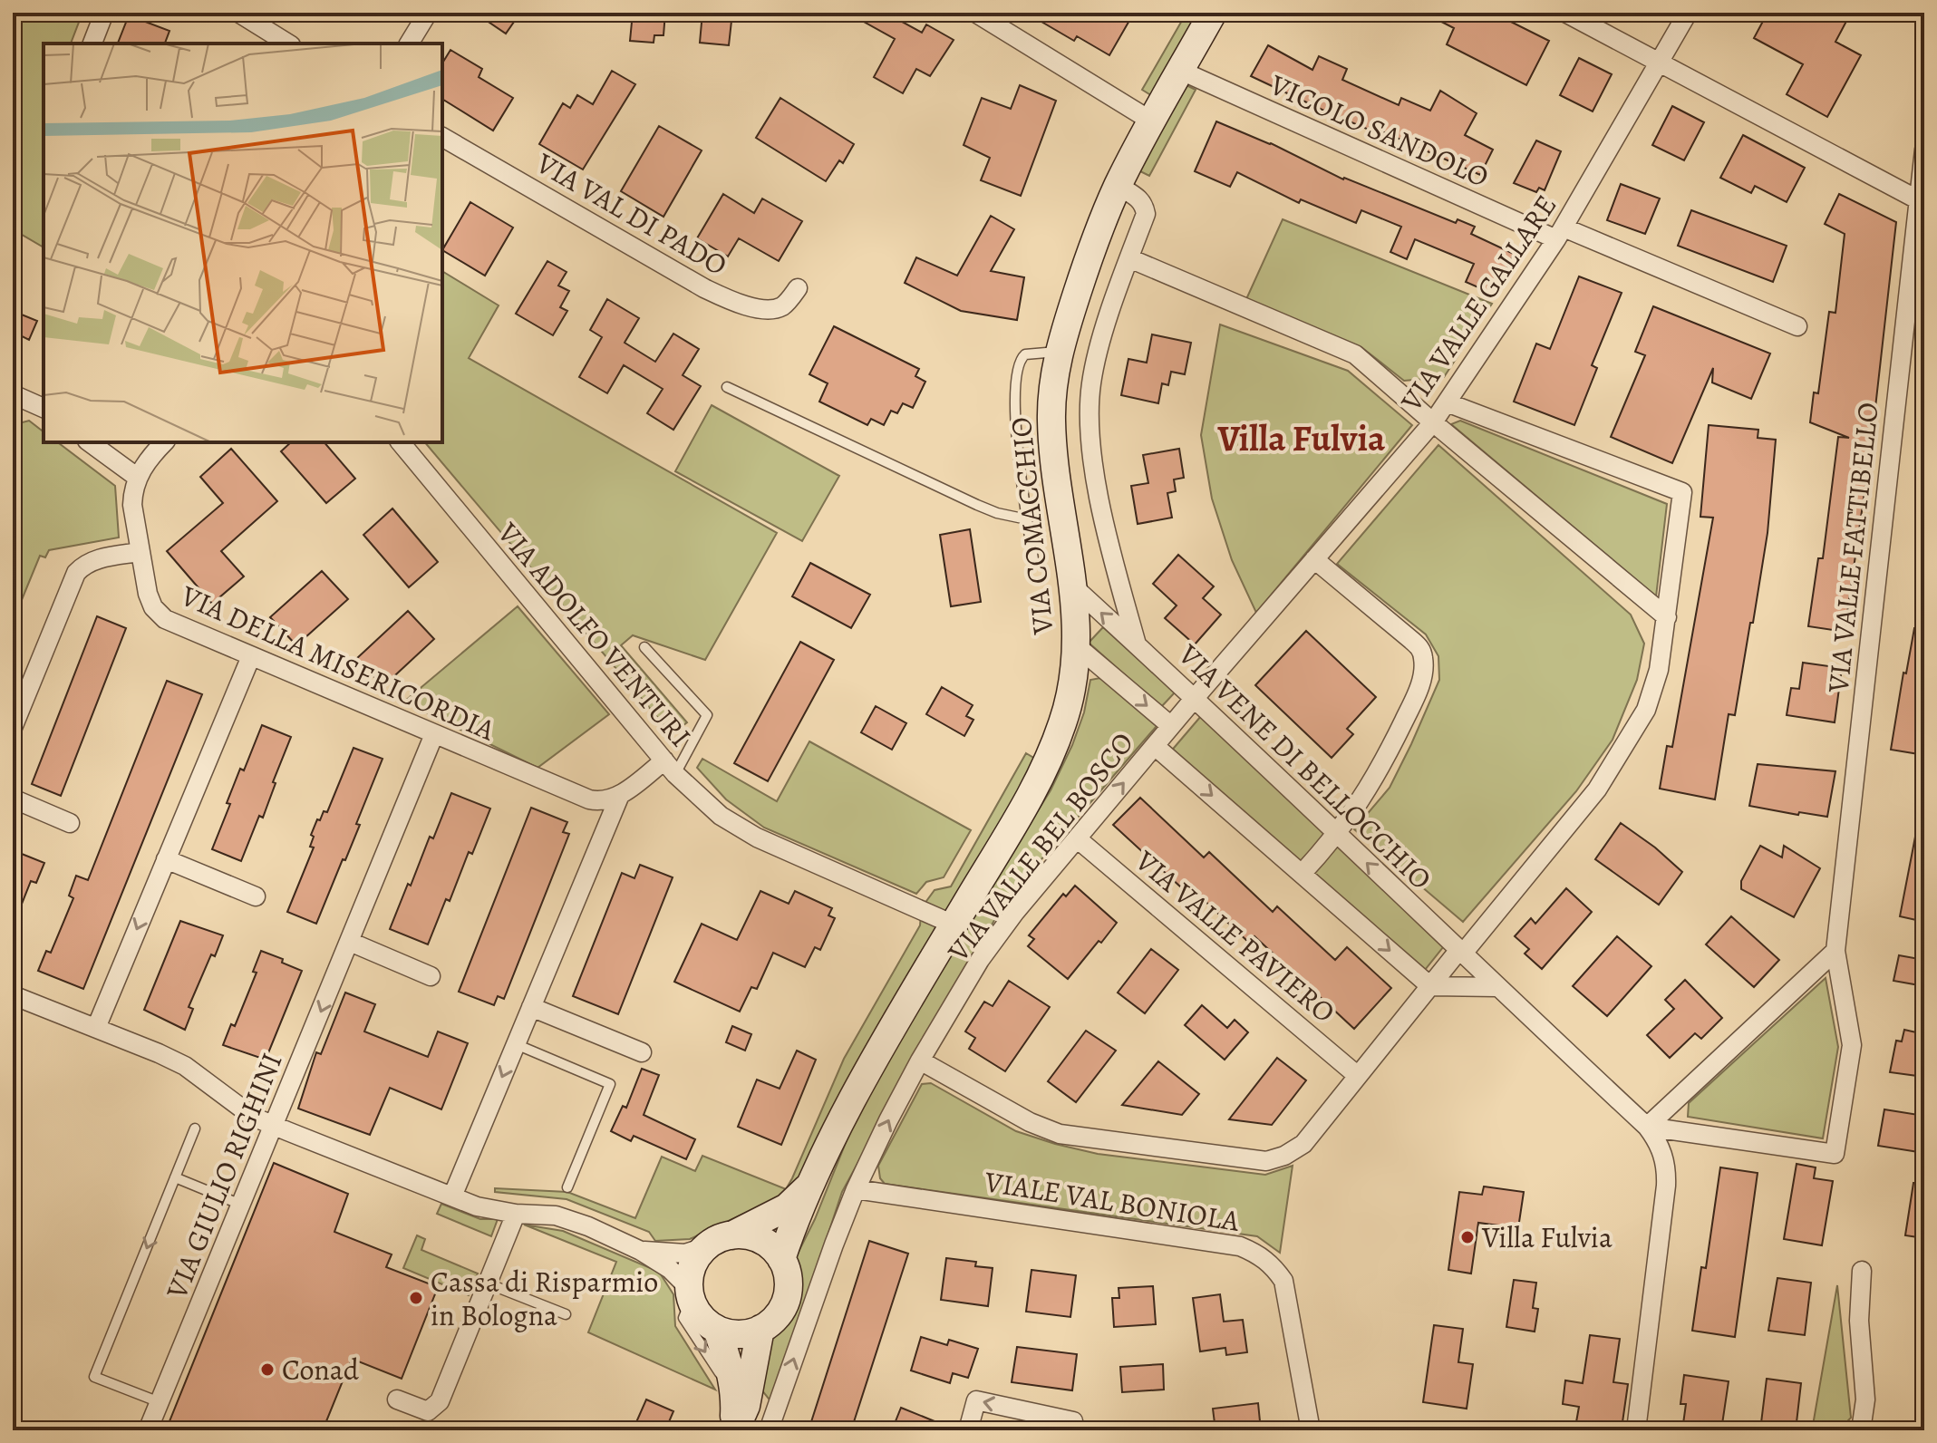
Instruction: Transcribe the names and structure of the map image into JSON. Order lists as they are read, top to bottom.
{
  "streets": {
    "main road": ["VIA COMACCHIO"],
    "street": [
      "VICOLO SANDOLO",
      "VIA VAL DI PADO",
      "VIA VALLE GALLARE",
      "VIA VALLE FATTIBELLO",
      "VIA ADOLFO VENTURI",
      "VIA DELLA MISERICORDIA",
      "VIA VENE DI BELLOCCHIO",
      "VIA VALLE BEL BOSCO",
      "VIA VALLE PAVIERO",
      "VIA GIULIO RIGHINI",
      "VIALE VAL BONIOLA"
    ]
  },
  "crossings": [
    ["VICOLO SANDOLO", "VIA VALLE GALLARE"],
    ["VICOLO SANDOLO", "VIA COMACCHIO"],
    ["VIA VALLE GALLARE", "VIA VENE DI BELLOCCHIO"],
    ["VIA VALLE GALLARE", "VIA VALLE BEL BOSCO"],
    ["VIA VALLE GALLARE", "VIALE VAL BONIOLA"],
    ["VIA COMACCHIO", "VIA VENE DI BELLOCCHIO"],
    ["VIA VALLE FATTIBELLO", "VIA VENE DI BELLOCCHIO"],
    ["VIA DELLA MISERICORDIA", "VIA GIULIO RIGHINI"],
    ["VIA VENE DI BELLOCCHIO", "VIA VALLE BEL BOSCO"],
    ["VIA VENE DI BELLOCCHIO", "VIALE VAL BONIOLA"],
    ["VIA VALLE BEL BOSCO", "VIA VALLE PAVIERO"],
    ["VIA VALLE BEL BOSCO", "VIALE VAL BONIOLA"],
    ["VIA VALLE PAVIERO", "VIALE VAL BONIOLA"]
  ],
  "one_way": ["VIA VALLE BEL BOSCO"],
  "districts": ["Villa Fulvia"],
  "places": ["Villa Fulvia", "Cassa di Risparmio in Bologna", "Conad"]
}
